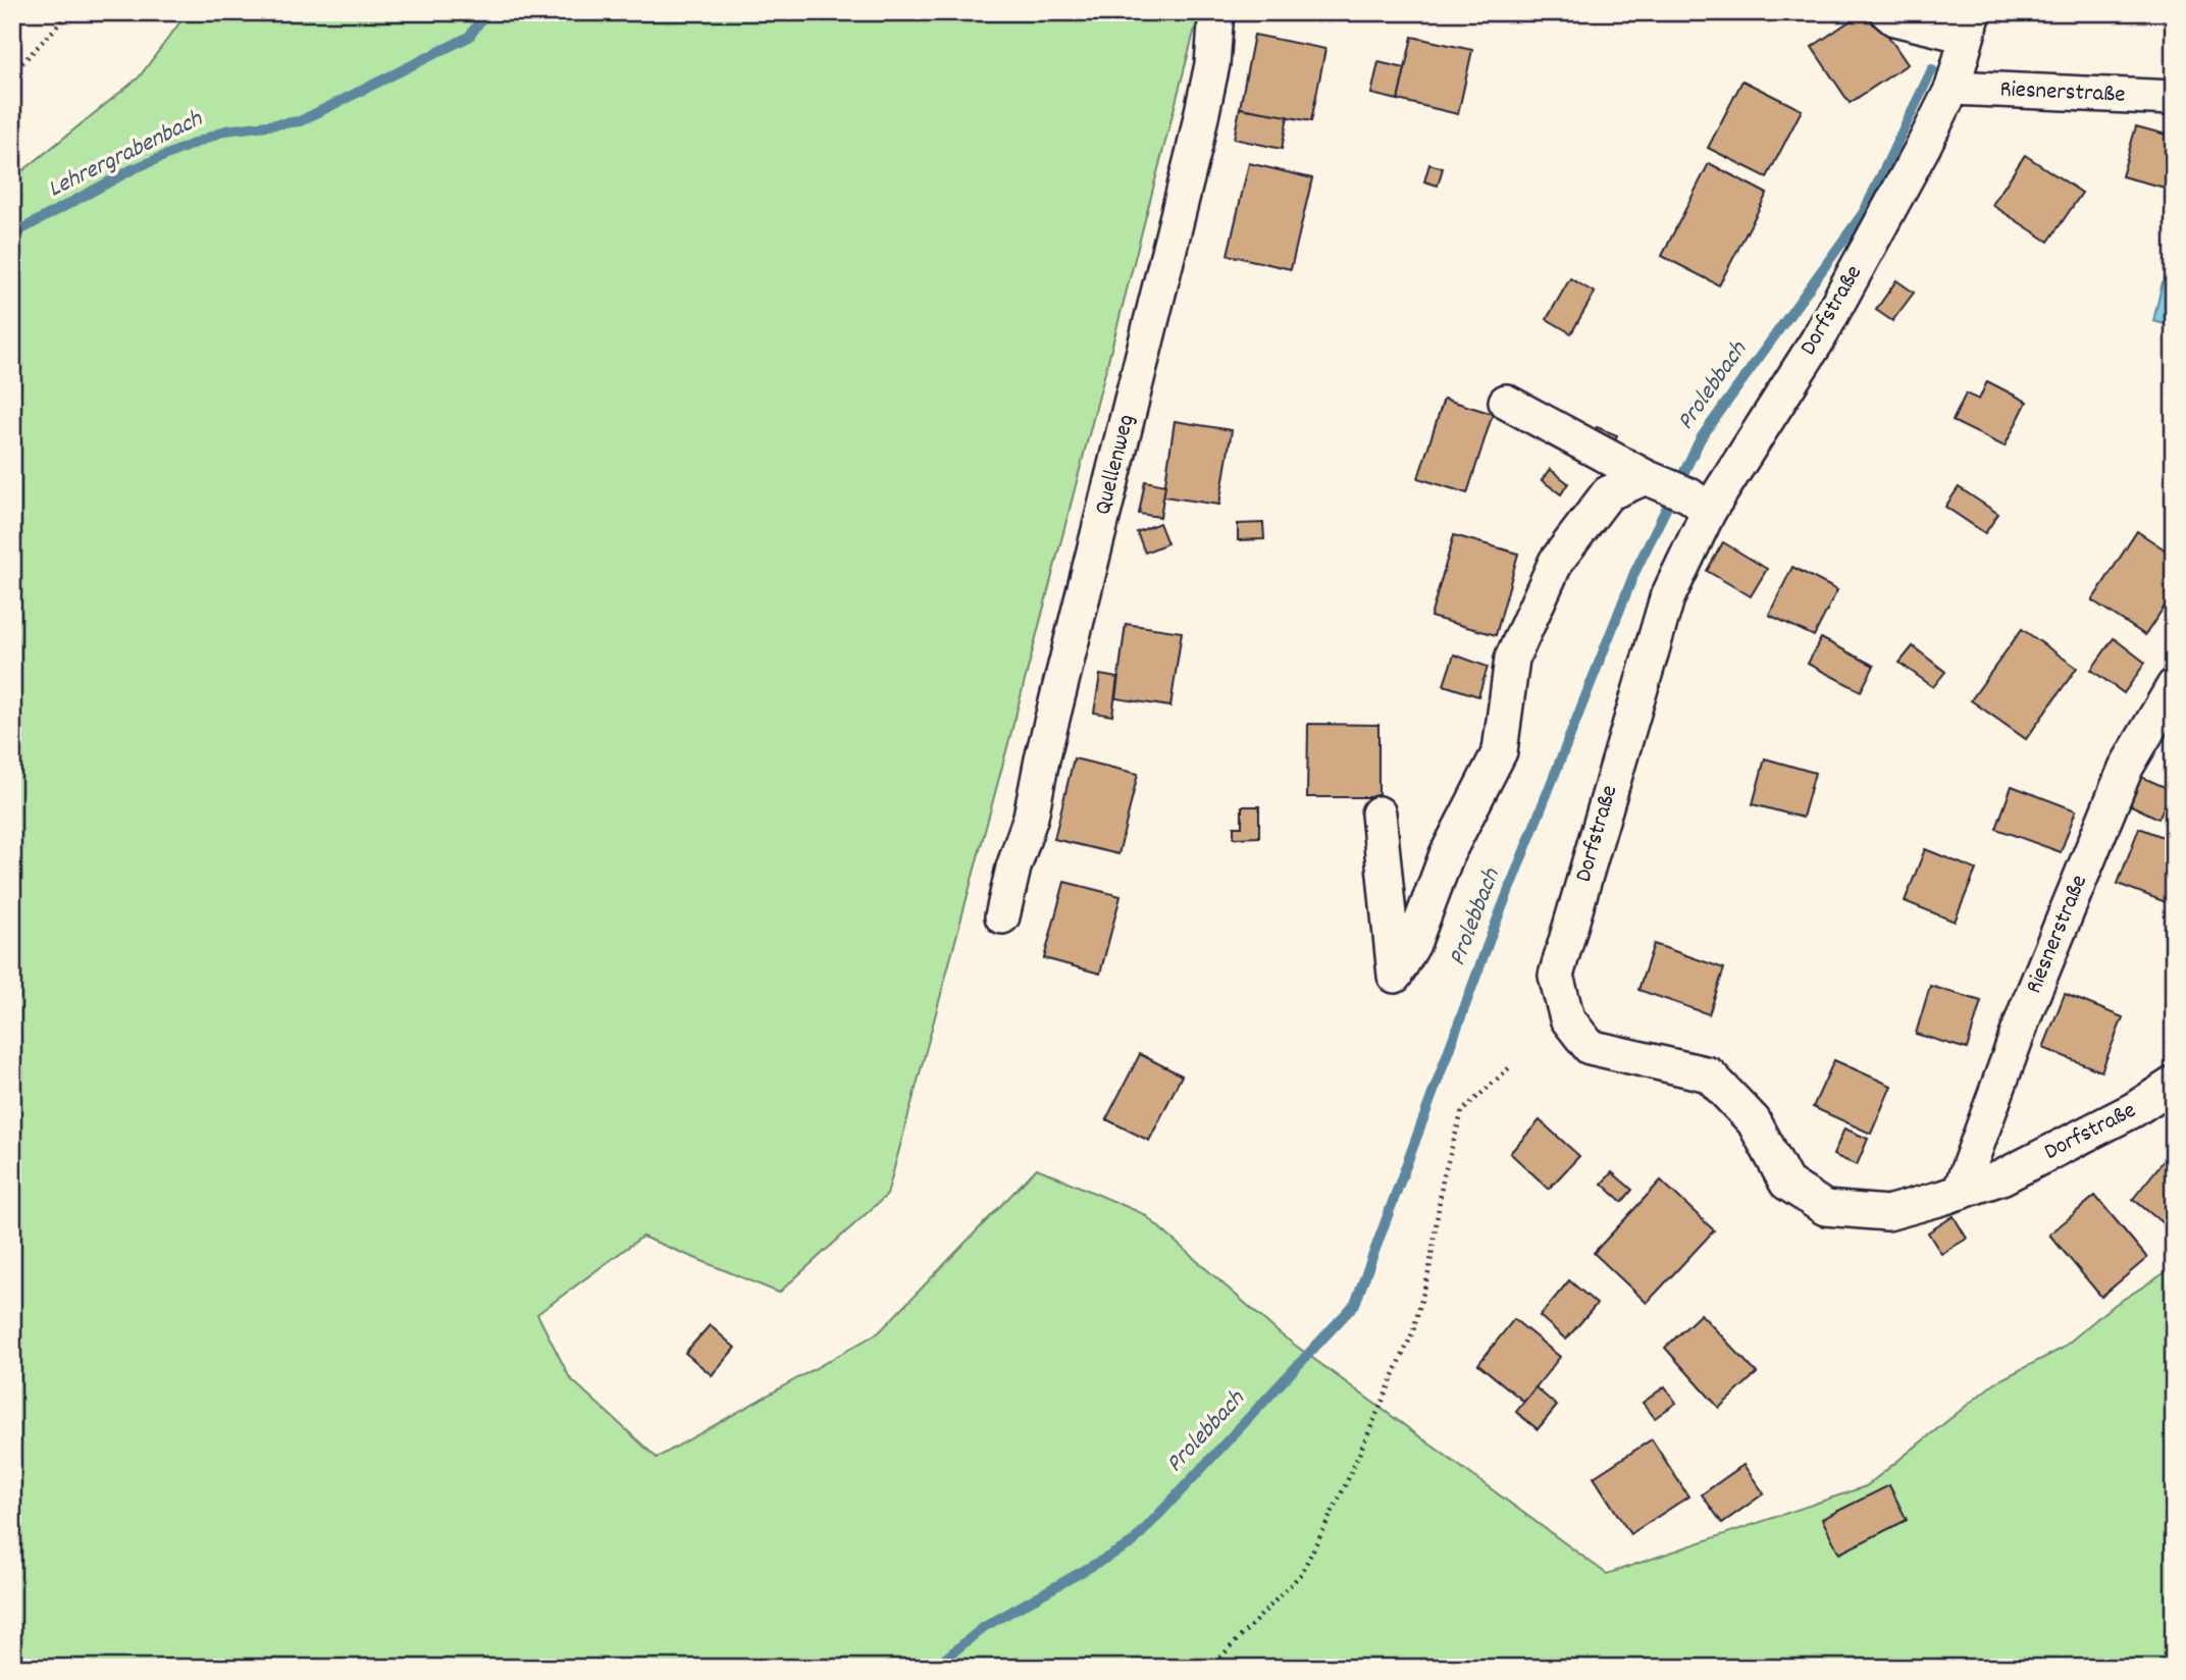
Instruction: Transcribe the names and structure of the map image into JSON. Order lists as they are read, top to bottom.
{
  "streets": {
    "street": ["Riesnerstraße", "Dorfstraße", "Quellenweg"]
  },
  "crossings": [
    ["Riesnerstraße", "Dorfstraße"]
  ],
  "water": ["Lehrergrabenbach", "Prolebbach"]
}
